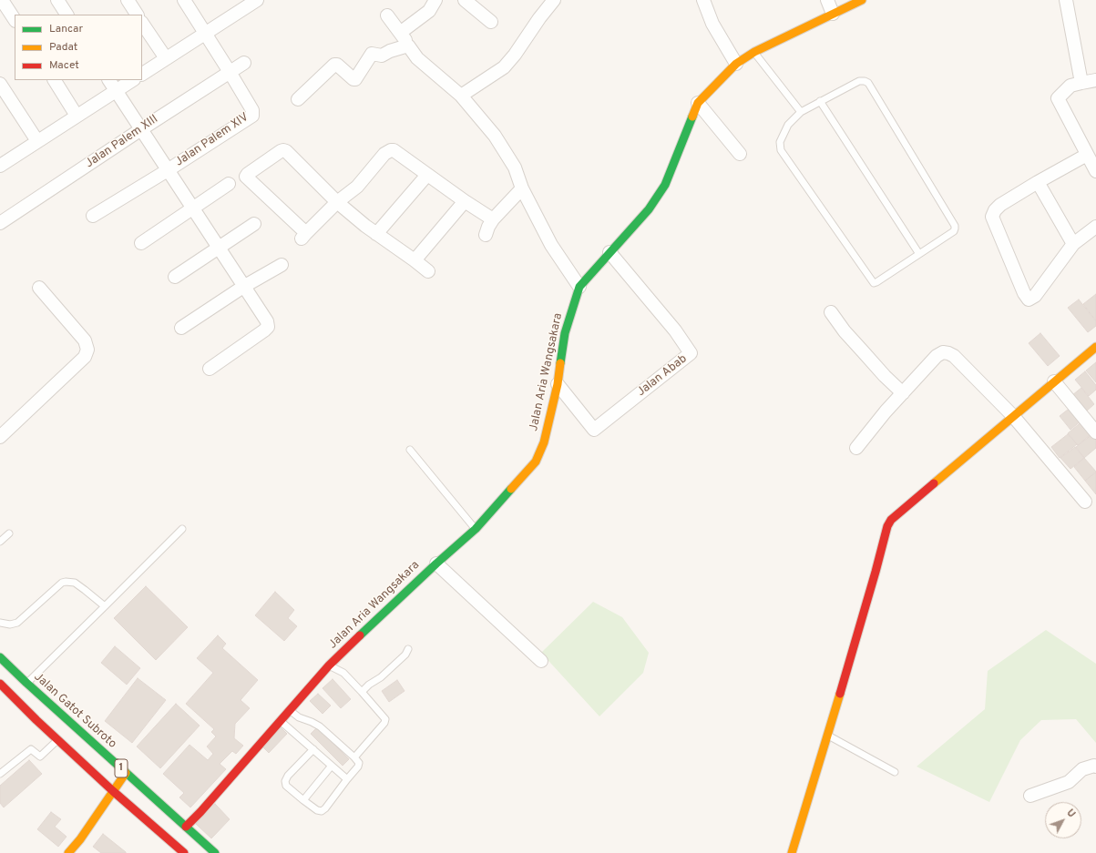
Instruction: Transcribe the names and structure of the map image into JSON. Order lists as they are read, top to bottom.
{
  "streets": {
    "main road": ["Jalan Aria Wangsakara", "Jalan Gatot Subroto", "1"],
    "street": ["Jalan Palem XIV", "Jalan Palem XIII", "Jalan Abab"]
  },
  "crossings": [
    ["Jalan Palem XIV", "Jalan Palem XIII"],
    ["Jalan Aria Wangsakara", "Jalan Abab"],
    ["Jalan Aria Wangsakara", "Jalan Gatot Subroto"]
  ],
  "legend": ["Lancar", "Padat", "Macet"],
  "north": "top right"
}
